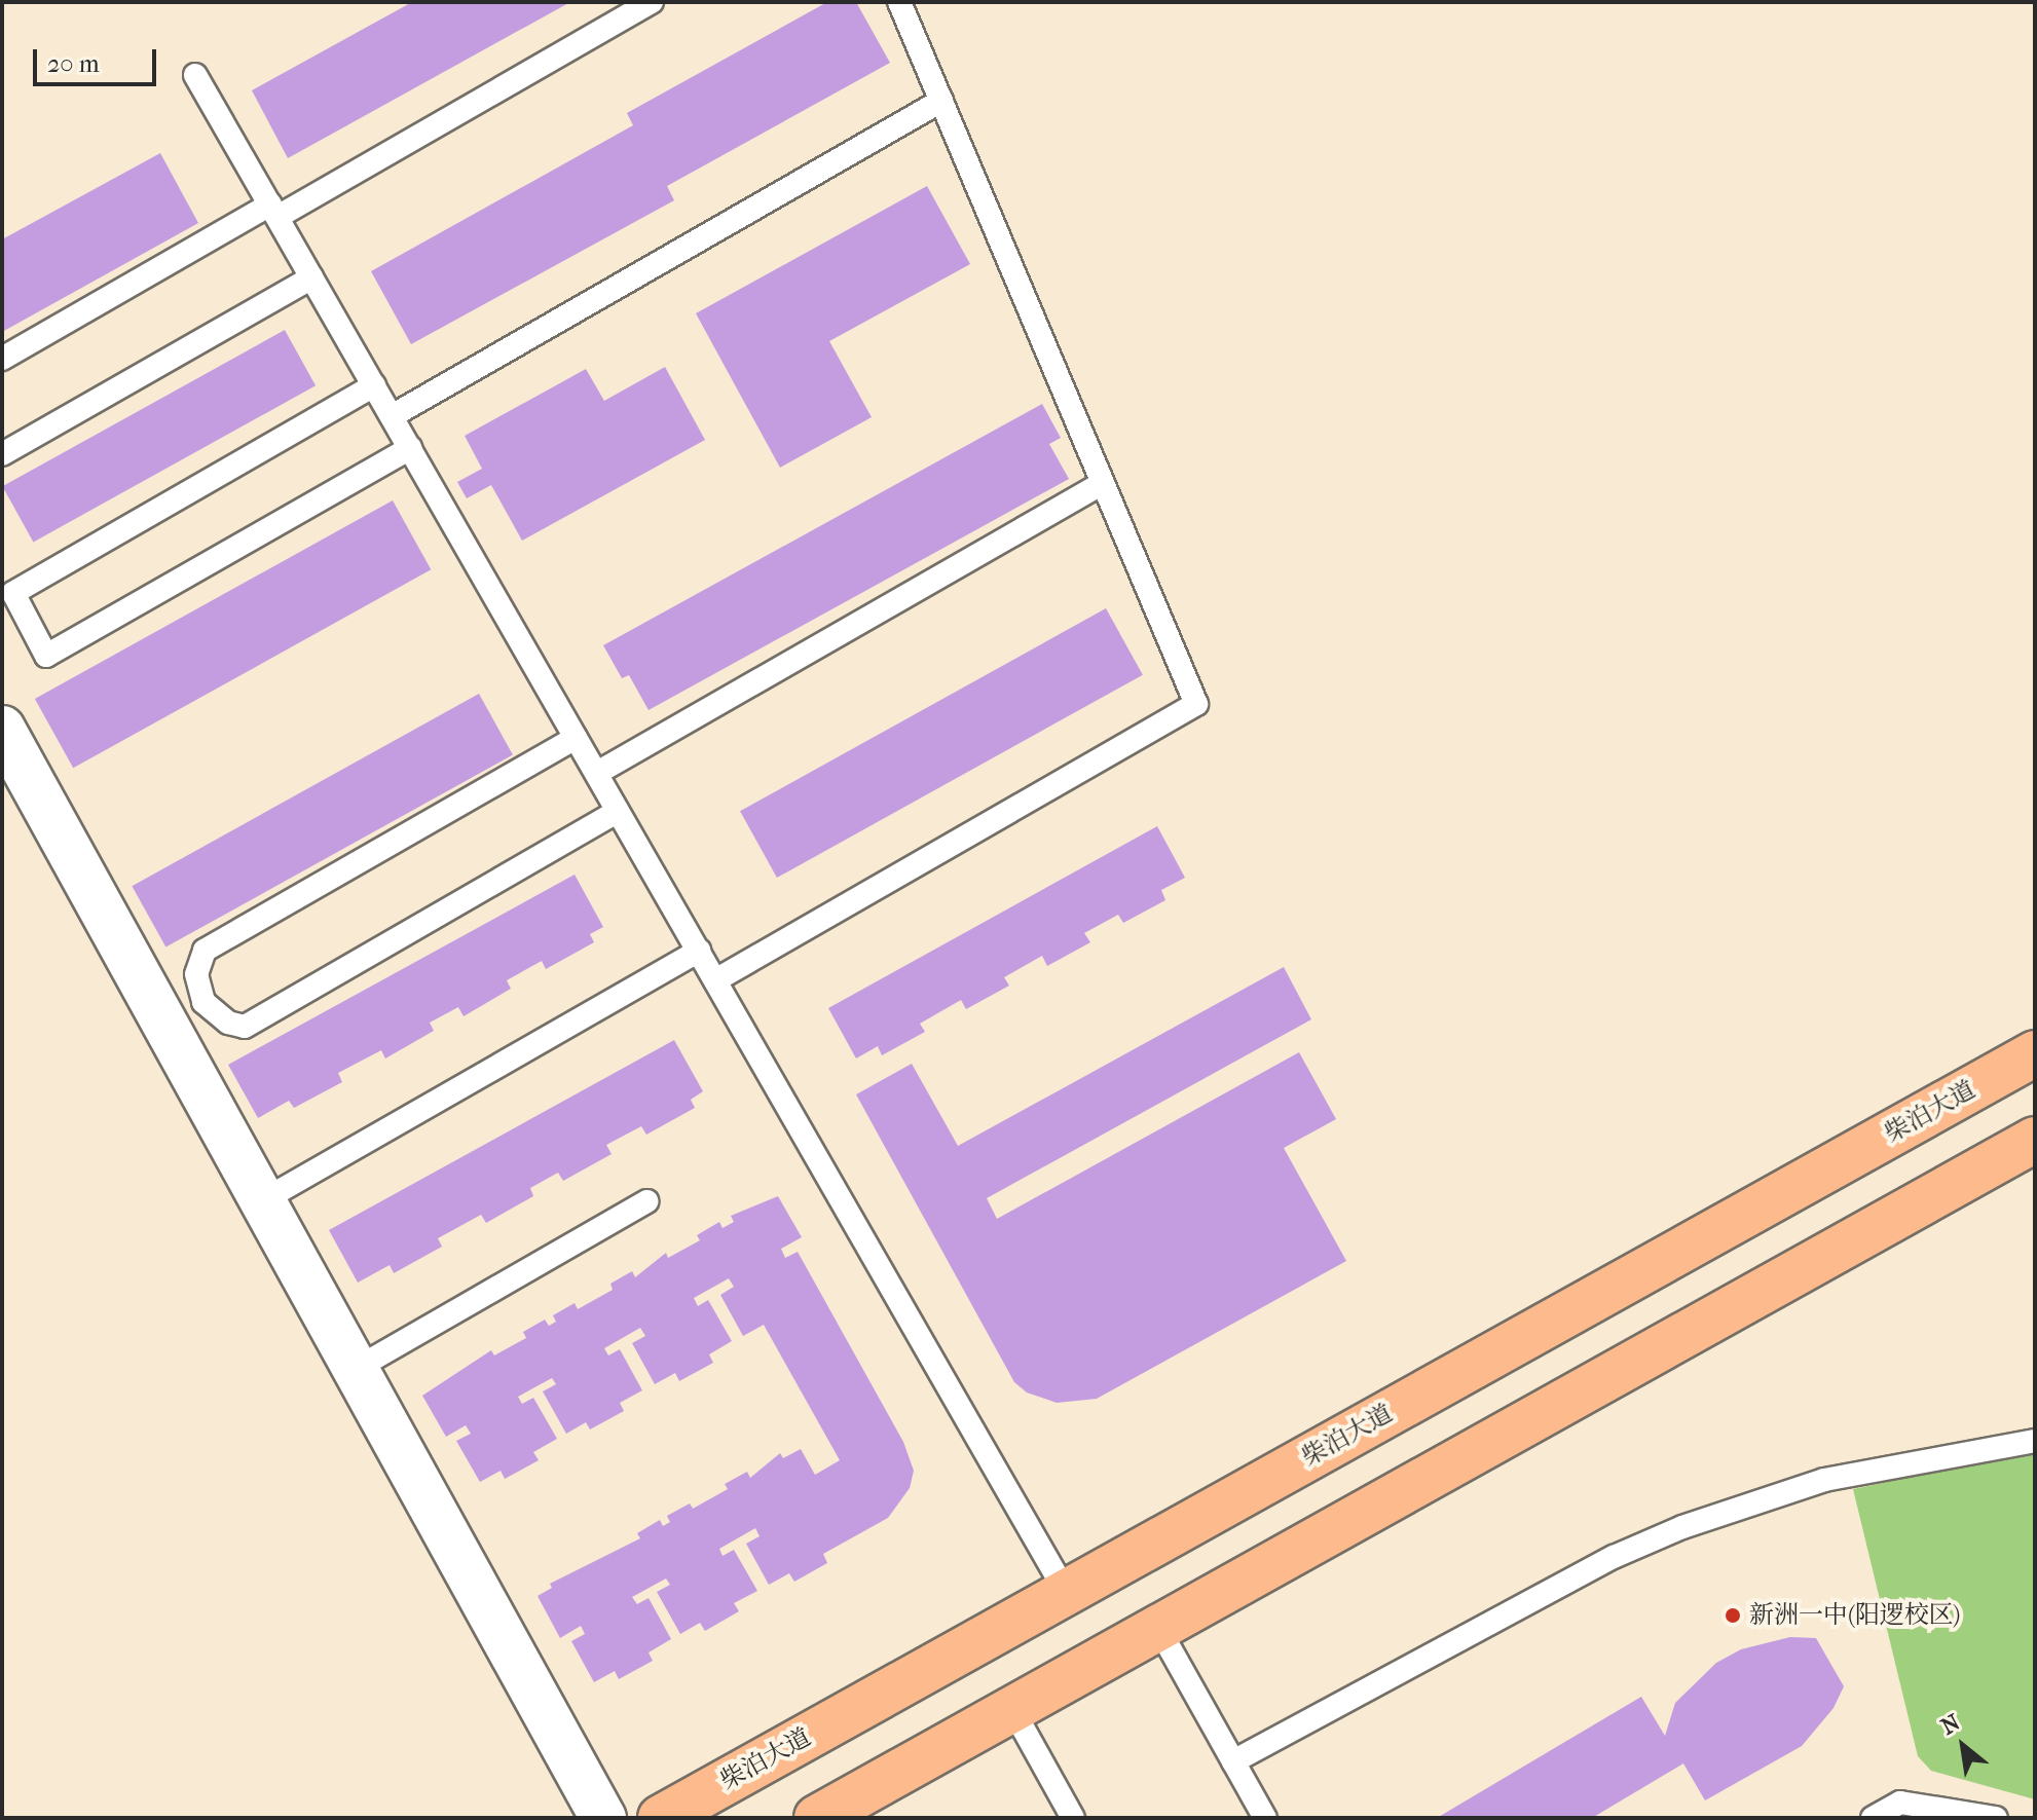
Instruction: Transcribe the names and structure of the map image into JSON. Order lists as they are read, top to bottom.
{
  "streets": {
    "highway": ["柴泊大道"]
  },
  "places": ["新洲一中(阳逻校区)"],
  "scale_bar": "20 m",
  "north": "top left"
}
